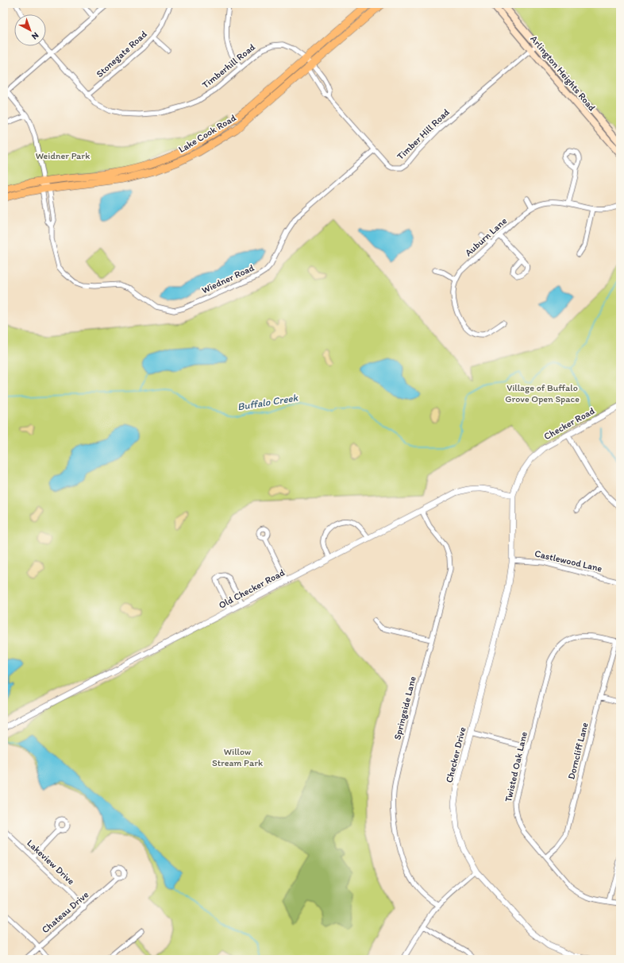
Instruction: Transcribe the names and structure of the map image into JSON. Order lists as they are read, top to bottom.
{
  "streets": {
    "main road": ["Arlington Heights Road", "Lake Cook Road"],
    "street": [
      "Stonegate Road",
      "Timberhill Road",
      "Timber Hill Road",
      "Auburn Lane",
      "Wiedner Road",
      "Checker Road",
      "Castlewood Lane",
      "Old Checker Road",
      "Springside Lane",
      "Dorncliff Lane",
      "Checker Drive",
      "Twisted Oak Lane",
      "Lakeview Drive",
      "Chateau Drive"
    ]
  },
  "crossings": [
    ["Stonegate Road", "Timberhill Road"],
    ["Timberhill Road", "Lake Cook Road"],
    ["Timberhill Road", "Timber Hill Road"],
    ["Arlington Heights Road", "Timber Hill Road"],
    ["Lake Cook Road", "Timber Hill Road"],
    ["Timber Hill Road", "Wiedner Road"],
    ["Checker Road", "Old Checker Road"],
    ["Checker Road", "Checker Drive"],
    ["Castlewood Lane", "Checker Drive"],
    ["Old Checker Road", "Springside Lane"],
    ["Old Checker Road", "Checker Drive"],
    ["Dorncliff Lane", "Twisted Oak Lane"],
    ["Lakeview Drive", "Chateau Drive"]
  ],
  "water": ["Buffalo Creek"],
  "parks": ["Weidner Park", "Village of Buffalo Grove Open Space", "Willow Stream Park"],
  "north": "bottom right"
}
